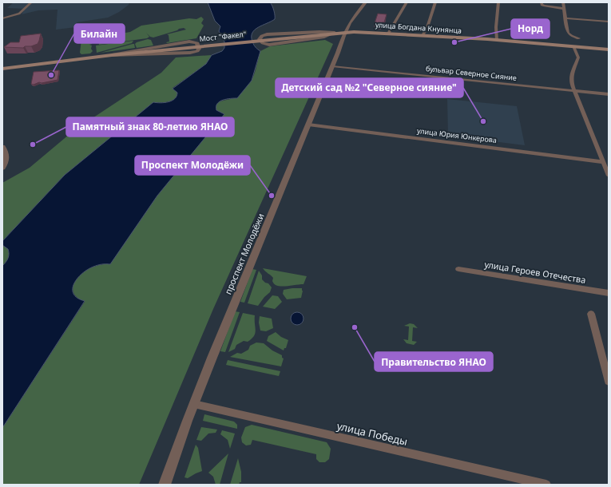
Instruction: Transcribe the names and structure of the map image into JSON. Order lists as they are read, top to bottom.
{
  "streets": {
    "main road": ["улица Богдана Кнунянца", "Мост \"Факел\""],
    "street": [
      "бульвар Северное Сияние",
      "улица Юрия Юнкерова",
      "проспект Молодёжи",
      "улица Героев Отечества",
      "улица Победы"
    ]
  },
  "crossings": [
    ["улица Богдана Кнунянца", "Мост \"Факел\""],
    ["улица Богдана Кнунянца", "проспект Молодёжи"],
    ["бульвар Северное Сияние", "проспект Молодёжи"],
    ["улица Юрия Юнкерова", "проспект Молодёжи"],
    ["проспект Молодёжи", "улица Победы"]
  ],
  "places": [
    "Норд",
    "Билайн",
    "Детский сад №2 \"Северное сияние\"",
    "Памятный знак 80-летию ЯНАО",
    "Проспект Молодёжи",
    "Правительство ЯНАО"
  ]
}
